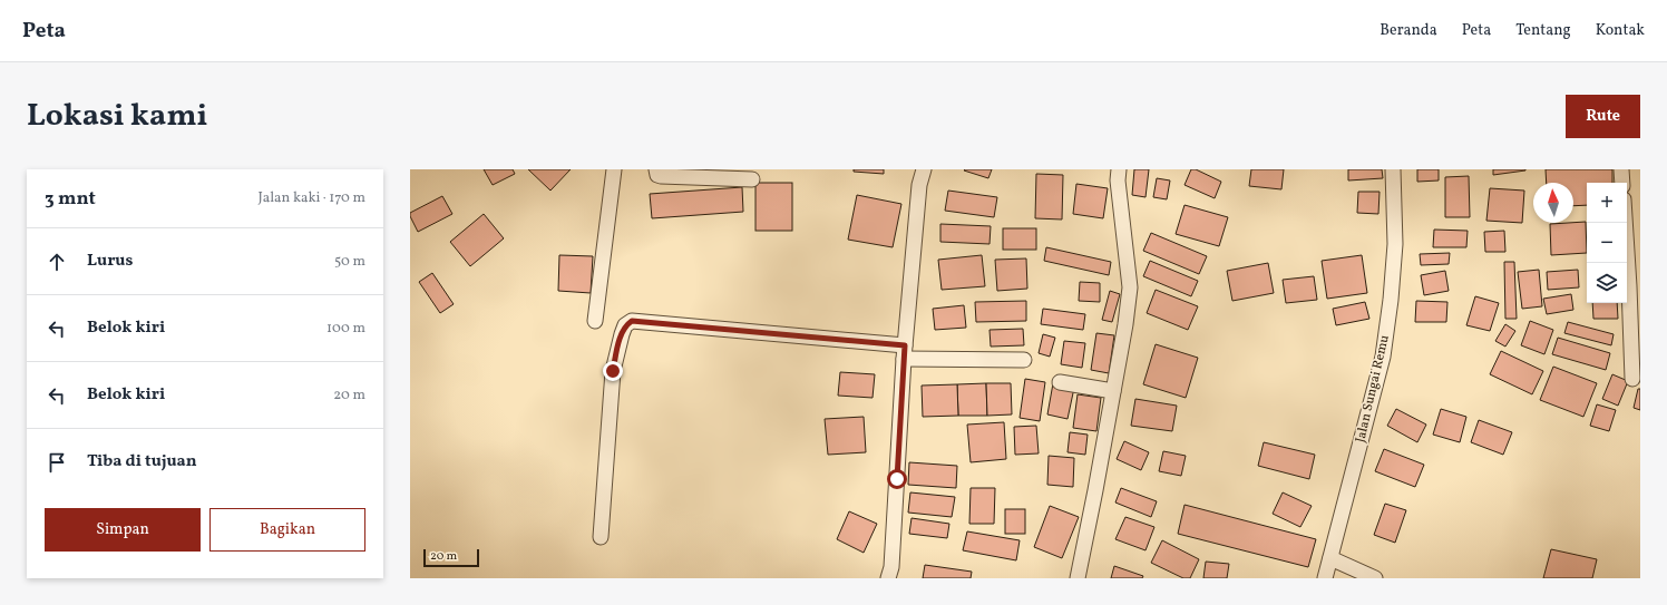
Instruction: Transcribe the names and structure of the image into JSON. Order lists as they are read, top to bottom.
{
  "streets": {
    "street": ["Jalan Sungai Remu"]
  },
  "scale_bar": "20 m",
  "north": "top",
  "page": {
    "header": "Peta",
    "nav": [
      "Beranda",
      "Peta",
      "Tentang",
      "Kontak"
    ],
    "title": "Lokasi kami",
    "buttons": [
      "Rute",
      ["Simpan", "Bagikan"]
    ],
    "heading": ["3 mnt", "Jalan kaki · 170 m"],
    "map_buttons": ["+", "−"],
    "list": [
      ["Lurus", "50 m"],
      ["Belok kiri", "100 m"],
      ["Belok kiri", "20 m"],
      "Tiba di tujuan"
    ],
    "scale": "20 m"
  }
}
